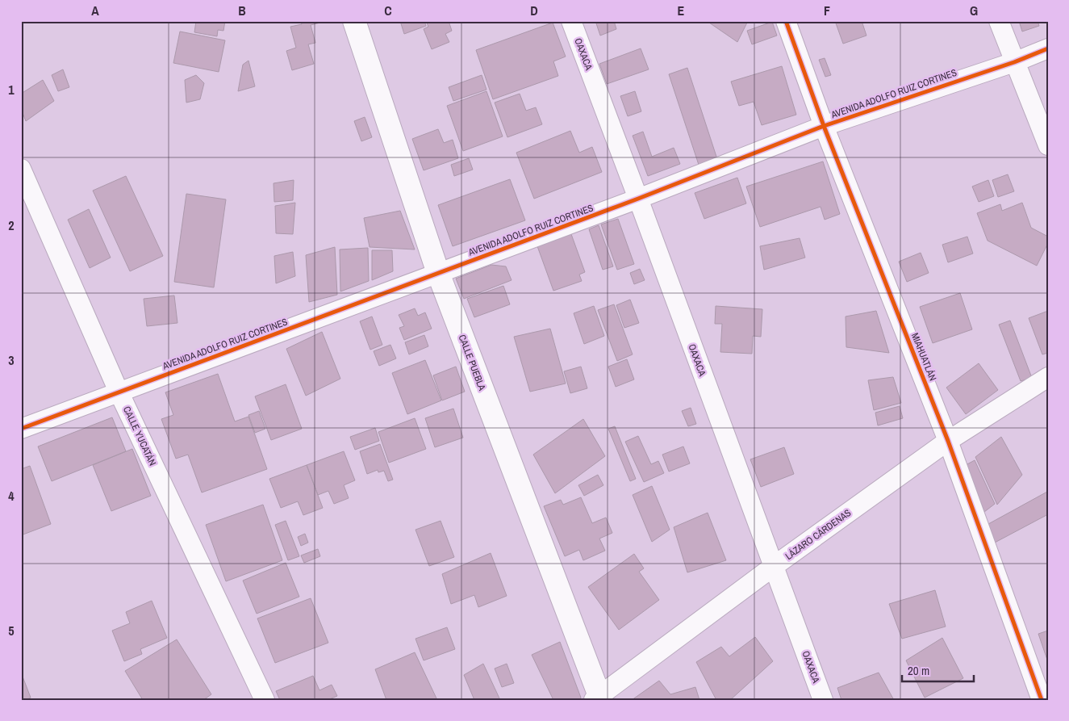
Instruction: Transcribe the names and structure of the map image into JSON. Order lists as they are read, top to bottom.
{
  "streets": {
    "street": [
      "OAXACA",
      "AVENIDA ADOLFO RUIZ CORTINES",
      "MIAHUATLÁN",
      "CALLE PUEBLA",
      "CALLE YUCATÁN",
      "LÁZARO CÁRDENAS"
    ]
  },
  "crossings": [
    ["OAXACA", "AVENIDA ADOLFO RUIZ CORTINES"],
    ["OAXACA", "LÁZARO CÁRDENAS"],
    ["AVENIDA ADOLFO RUIZ CORTINES", "MIAHUATLÁN"],
    ["AVENIDA ADOLFO RUIZ CORTINES", "CALLE PUEBLA"],
    ["AVENIDA ADOLFO RUIZ CORTINES", "CALLE YUCATÁN"],
    ["MIAHUATLÁN", "LÁZARO CÁRDENAS"],
    ["CALLE PUEBLA", "LÁZARO CÁRDENAS"]
  ],
  "scale_bar": "20 m",
  "grid": {
    "columns": [
      "A",
      "B",
      "C",
      "D",
      "E",
      "F",
      "G"
    ],
    "rows": [
      "1",
      "2",
      "3",
      "4",
      "5"
    ]
  }
}
